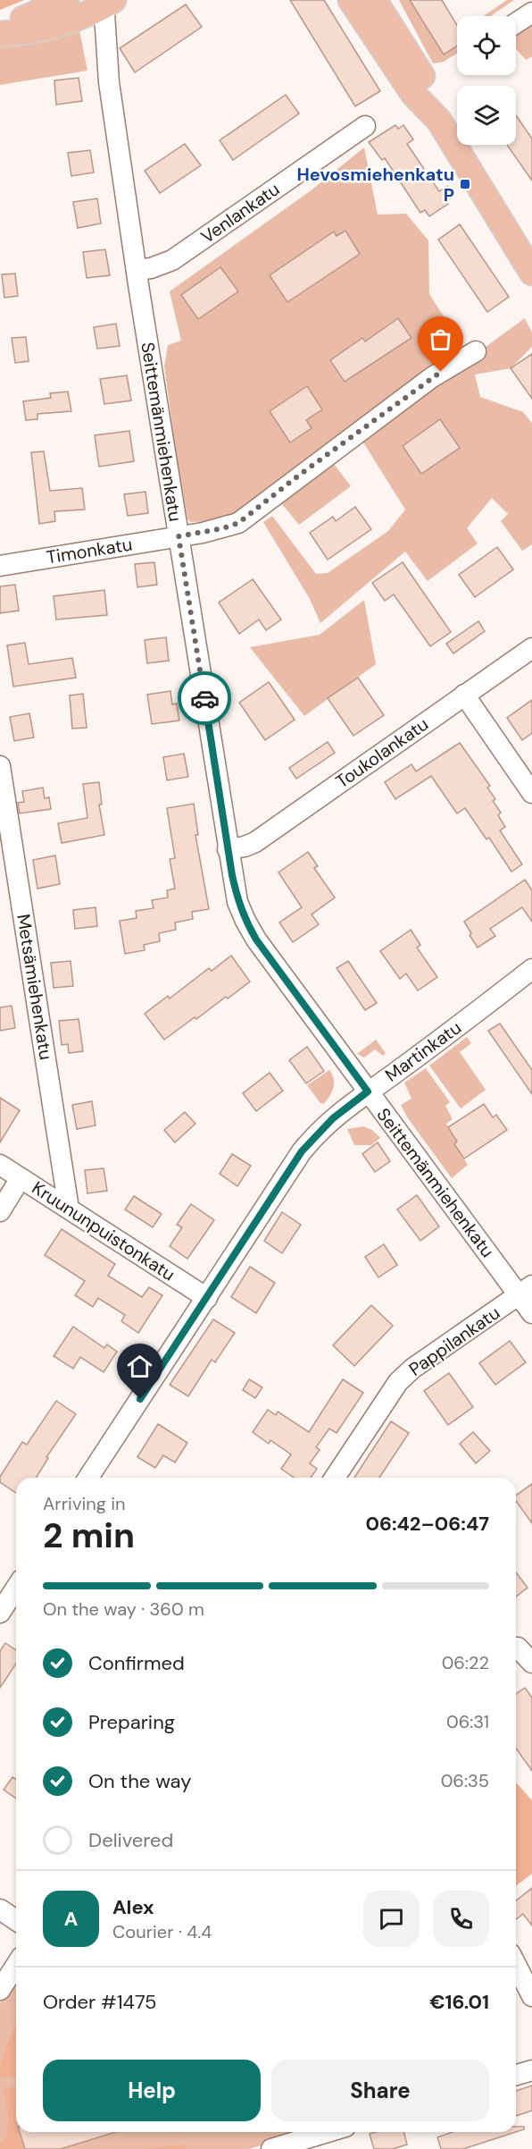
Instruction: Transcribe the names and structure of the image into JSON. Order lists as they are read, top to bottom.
{
  "streets": {
    "street": [
      "Venlankatu",
      "Seittemänmiehenkatu",
      "Timonkatu",
      "Toukolankatu",
      "Metsämiehenkatu",
      "Martinkatu",
      "Kruununpuistonkatu",
      "Pappilankatu"
    ]
  },
  "crossings": [
    ["Venlankatu", "Seittemänmiehenkatu"],
    ["Seittemänmiehenkatu", "Timonkatu"],
    ["Seittemänmiehenkatu", "Toukolankatu"],
    ["Seittemänmiehenkatu", "Martinkatu"],
    ["Seittemänmiehenkatu", "Pappilankatu"],
    ["Metsämiehenkatu", "Kruununpuistonkatu"],
    ["Martinkatu", "Kruununpuistonkatu"]
  ],
  "places": {
    "transit": ["Hevosmiehenkatu P"]
  },
  "page": {
    "heading": ["2 min", "Arriving in", "06:42–06:47"],
    "panel": [
      "Alex",
      "Courier · 4.4",
      "Order #1475",
      "€16.01"
    ],
    "bar": "On the way · 360 m",
    "list": [
      ["Confirmed", "06:22"],
      ["Preparing", "06:31"],
      ["On the way", "06:35"],
      "Delivered"
    ],
    "round": "A",
    "buttons": ["Help", "Share"]
  }
}
